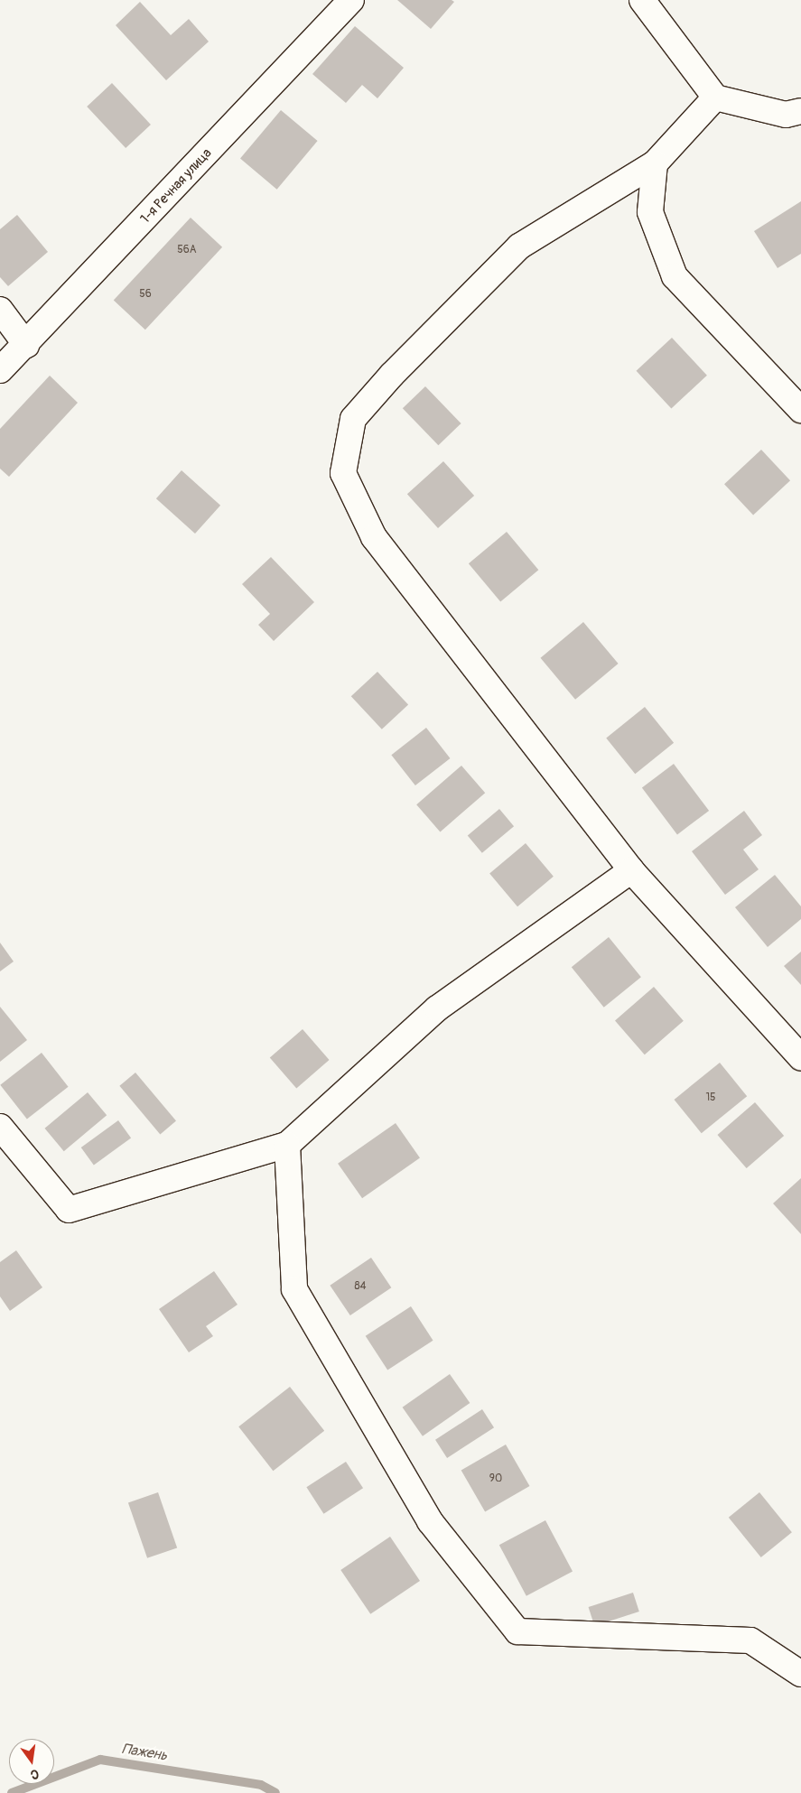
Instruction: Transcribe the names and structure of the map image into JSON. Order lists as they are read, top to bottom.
{
  "streets": {
    "street": ["1-я Речная улица"]
  },
  "water": ["Пажень"],
  "house_numbers": [
    "56А",
    "56",
    "15",
    "84",
    "90"
  ],
  "north": "bottom"
}
